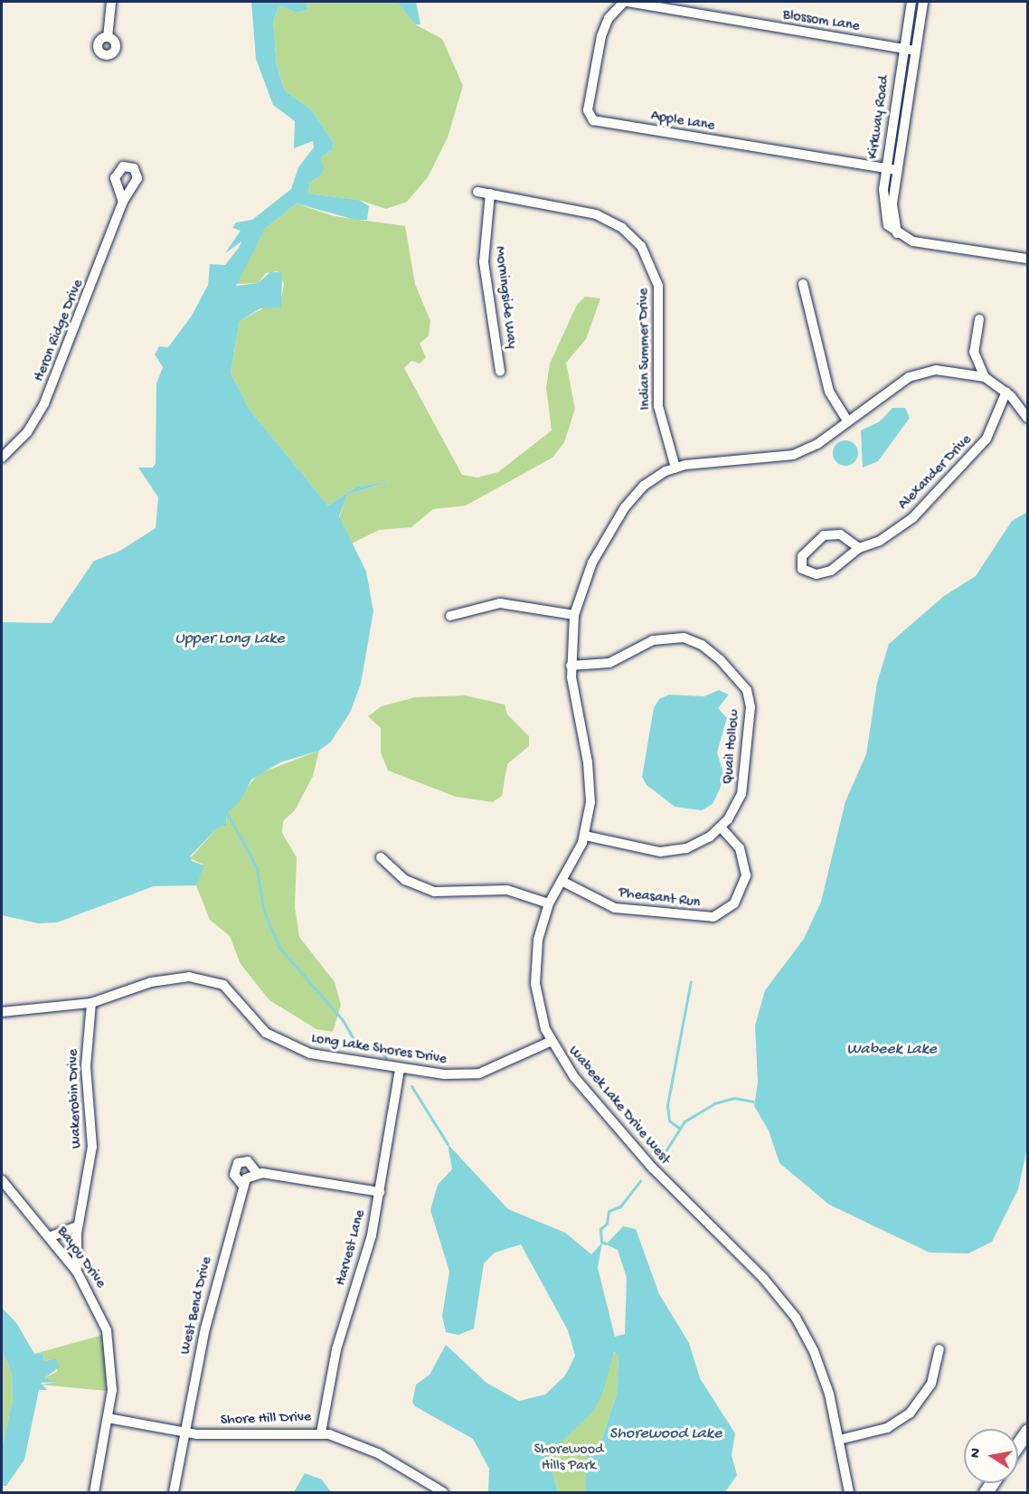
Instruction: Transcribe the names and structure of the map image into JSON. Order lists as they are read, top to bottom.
{
  "streets": {
    "street": [
      "Blossom Lane",
      "Kirkway Road",
      "Apple Lane",
      "Morningside Way",
      "Heron Ridge Drive",
      "Indian Summer Drive",
      "Alexander Drive",
      "Quail Hollow",
      "Pheasant Run",
      "Long Lake Shores Drive",
      "Wakerobin Drive",
      "Wabeek Lake Drive West",
      "Harvest Lane",
      "Bayou Drive",
      "West Bend Drive",
      "Shore Hill Drive"
    ]
  },
  "crossings": [
    ["Blossom Lane", "Kirkway Road"],
    ["Blossom Lane", "Apple Lane"],
    ["Kirkway Road", "Apple Lane"],
    ["Morningside Way", "Indian Summer Drive"],
    ["Indian Summer Drive", "Wabeek Lake Drive West"],
    ["Quail Hollow", "Pheasant Run"],
    ["Quail Hollow", "Wabeek Lake Drive West"],
    ["Pheasant Run", "Wabeek Lake Drive West"],
    ["Long Lake Shores Drive", "Wakerobin Drive"],
    ["Long Lake Shores Drive", "Wabeek Lake Drive West"],
    ["Long Lake Shores Drive", "Harvest Lane"],
    ["Wakerobin Drive", "Bayou Drive"],
    ["Harvest Lane", "West Bend Drive"],
    ["Harvest Lane", "Shore Hill Drive"],
    ["Bayou Drive", "Shore Hill Drive"],
    ["West Bend Drive", "Shore Hill Drive"]
  ],
  "water": ["Upper Long Lake", "Wabeek Lake", "Shorewood Lake"],
  "parks": ["Shorewood Hills Park"],
  "north": "left"
}
